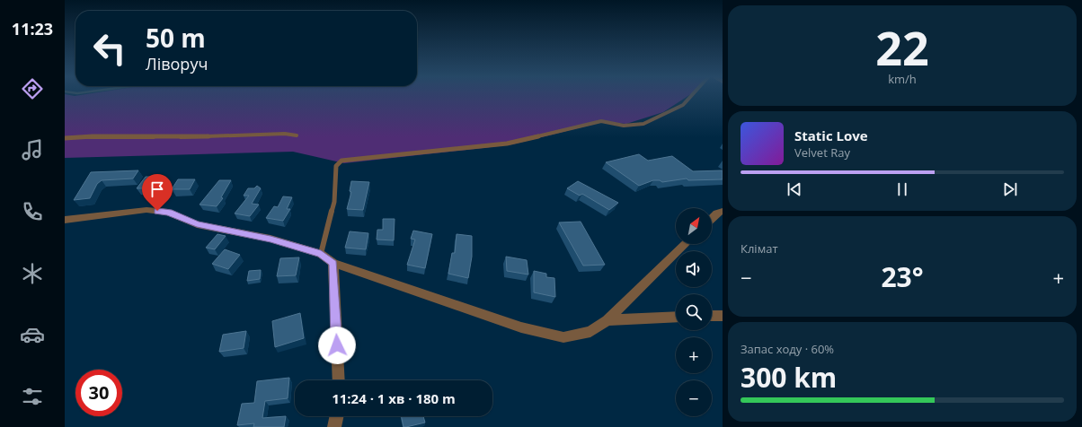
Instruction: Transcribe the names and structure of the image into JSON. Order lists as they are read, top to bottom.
{
  "north": "top right",
  "page": {
    "tabs": "11:23",
    "tile": [
      ["22", "km/h"],
      "Клімат",
      ["Запас ходу · 60%", "300 km"]
    ],
    "turn": ["50 m", "Ліворуч"],
    "song": ["Static Love", "Velvet Ray"],
    "map_buttons": ["+", "−"],
    "heat": ["−", "23°", "+"],
    "limit": "30",
    "trip": "11:24 · 1 хв · 180 m"
  }
}
